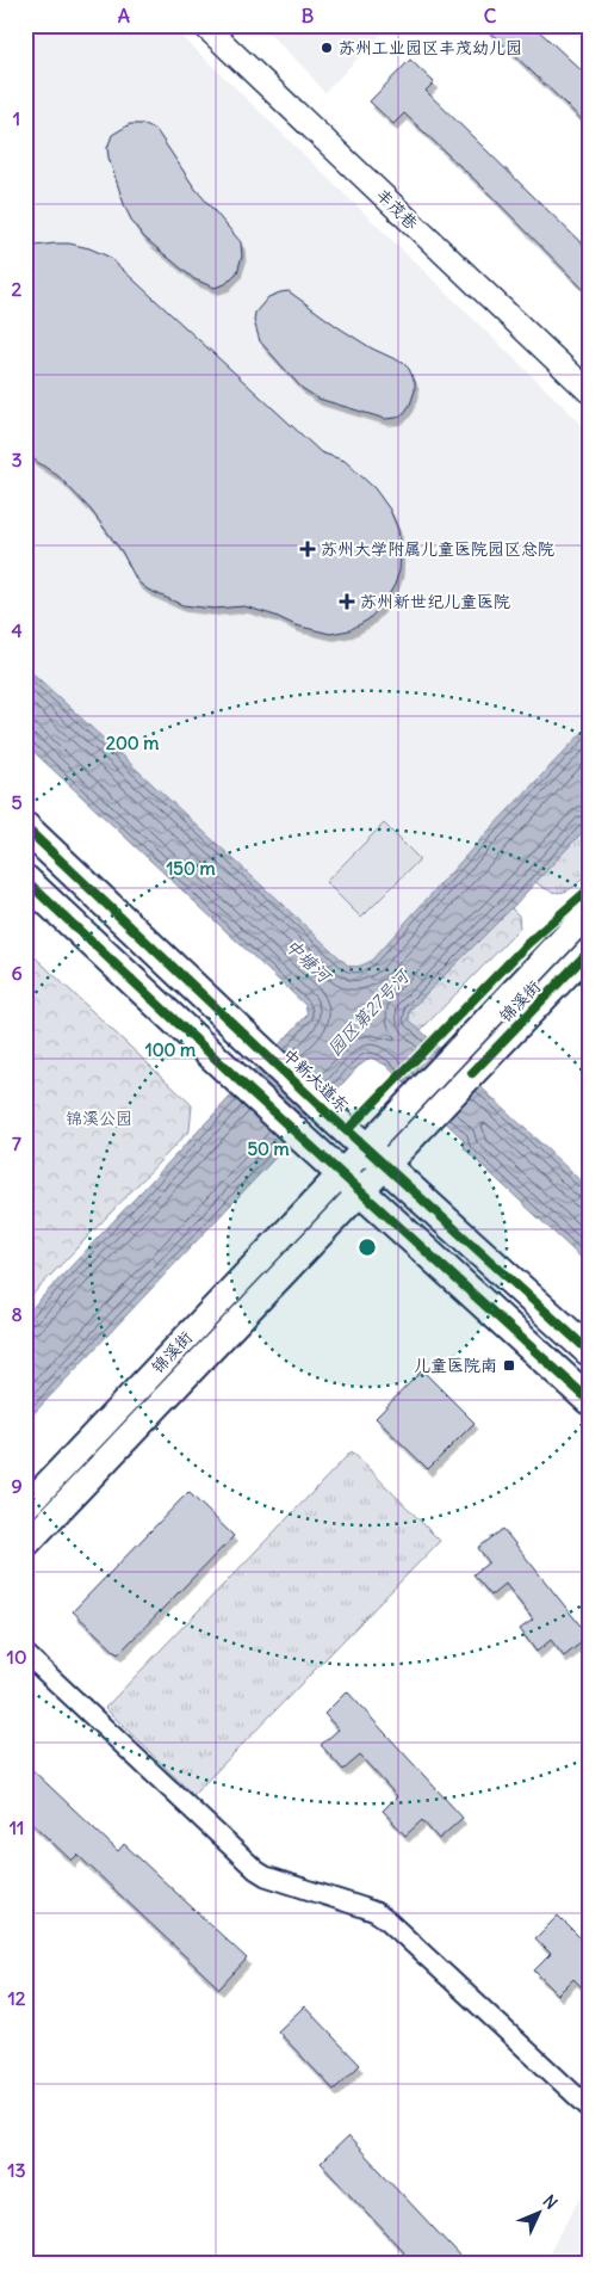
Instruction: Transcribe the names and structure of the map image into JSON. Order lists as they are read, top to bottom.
{
  "streets": {
    "main road": ["锦溪街", "中新大道东"],
    "street": ["丰茂巷"]
  },
  "crossings": [
    ["锦溪街", "中新大道东"]
  ],
  "water": ["中塘河", "园区第27号河"],
  "parks": ["锦溪公园"],
  "places": {
    "other": ["苏州工业园区丰茂幼儿园"],
    "health": ["苏州大学附属儿童医院园区总院", "苏州新世纪儿童医院"],
    "transit": ["儿童医院南"]
  },
  "north": "top right",
  "grid": {
    "columns": ["A", "B", "C"],
    "rows": [
      "1",
      "2",
      "3",
      "4",
      "5",
      "6",
      "7",
      "8",
      "9",
      "10",
      "11",
      "12",
      "13"
    ]
  },
  "rings": [
    "200 m",
    "150 m",
    "100 m",
    "50 m"
  ]
}
